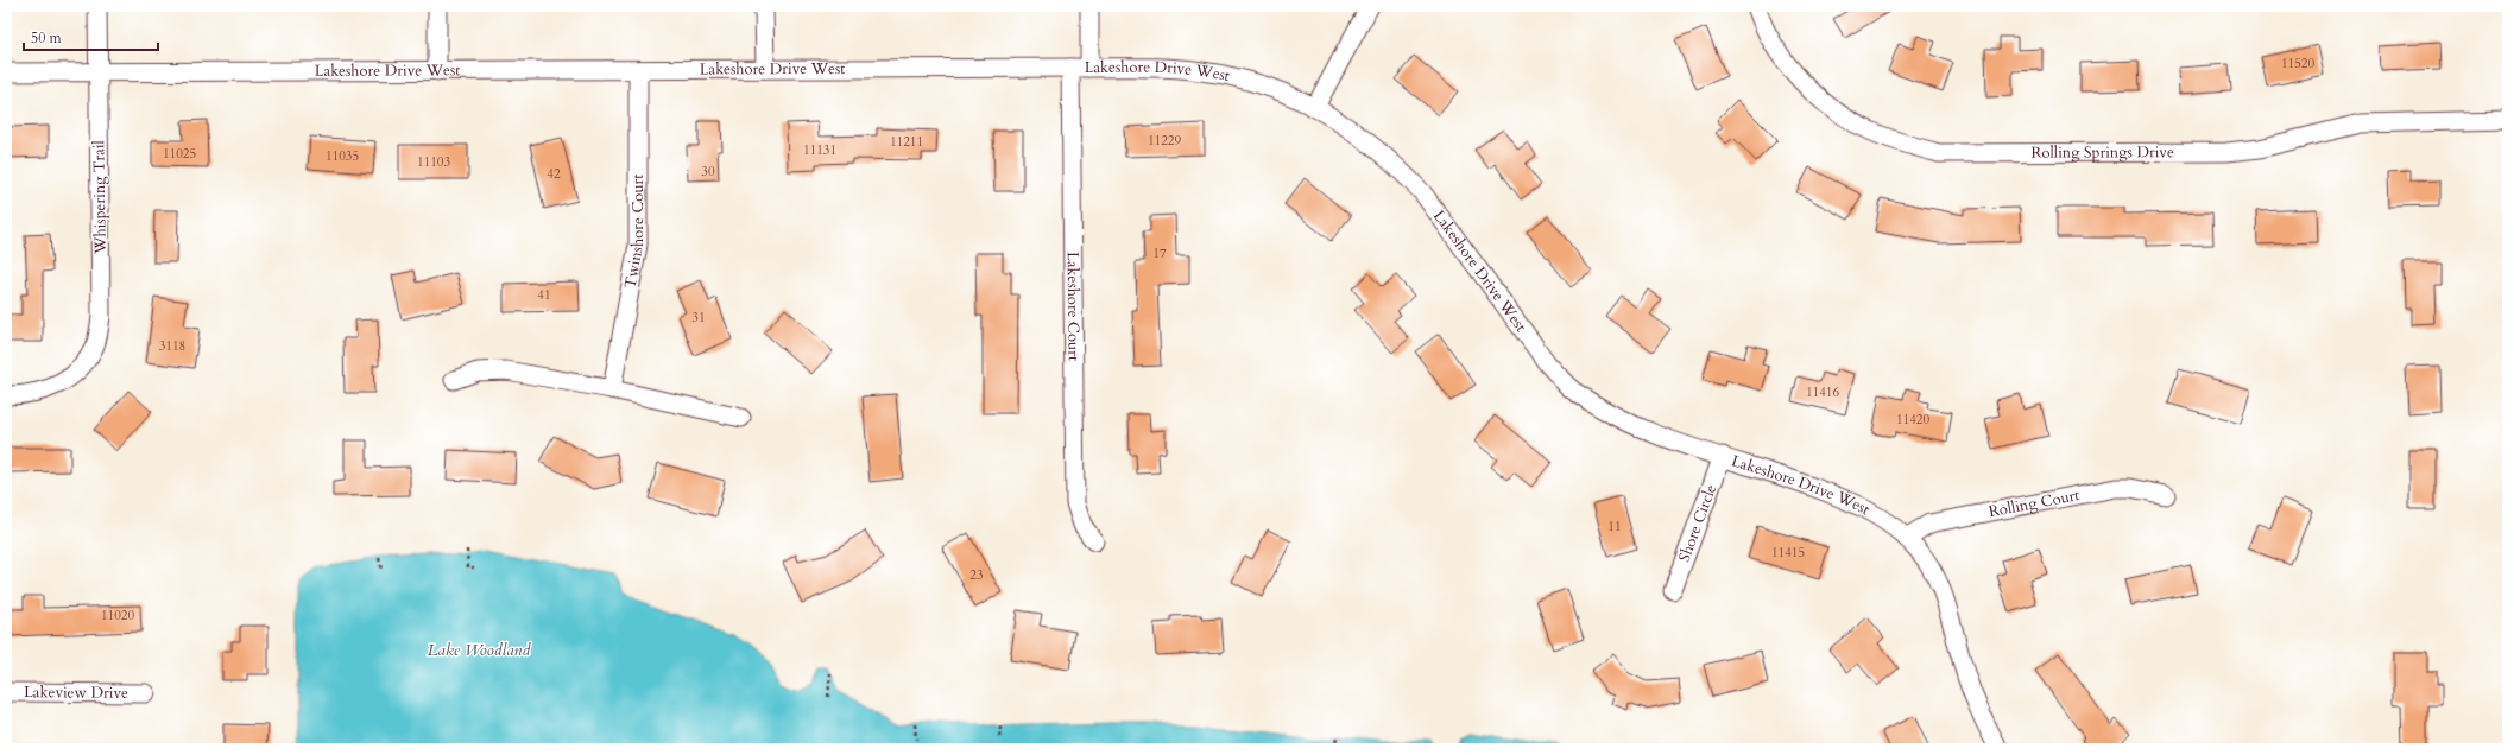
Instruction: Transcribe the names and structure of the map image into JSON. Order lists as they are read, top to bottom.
{
  "streets": {
    "street": [
      "Lakeshore Drive West",
      "Rolling Springs Drive",
      "Whispering Trail",
      "Twinshore Court",
      "Lakeshore Court",
      "Rolling Court",
      "Shore Circle",
      "Lakeview Drive"
    ]
  },
  "crossings": [
    ["Lakeshore Drive West", "Whispering Trail"],
    ["Lakeshore Drive West", "Twinshore Court"],
    ["Lakeshore Drive West", "Lakeshore Court"],
    ["Lakeshore Drive West", "Rolling Court"],
    ["Lakeshore Drive West", "Shore Circle"]
  ],
  "water": ["Lake Woodland"],
  "house_numbers": [
    "11520",
    "11229",
    "11211",
    "11131",
    "11025",
    "11035",
    "11103",
    "30",
    "42",
    "17",
    "41",
    "31",
    "3118",
    "11416",
    "11420",
    "11",
    "11415",
    "23",
    "11020"
  ],
  "scale_bar": "50 m"
}
